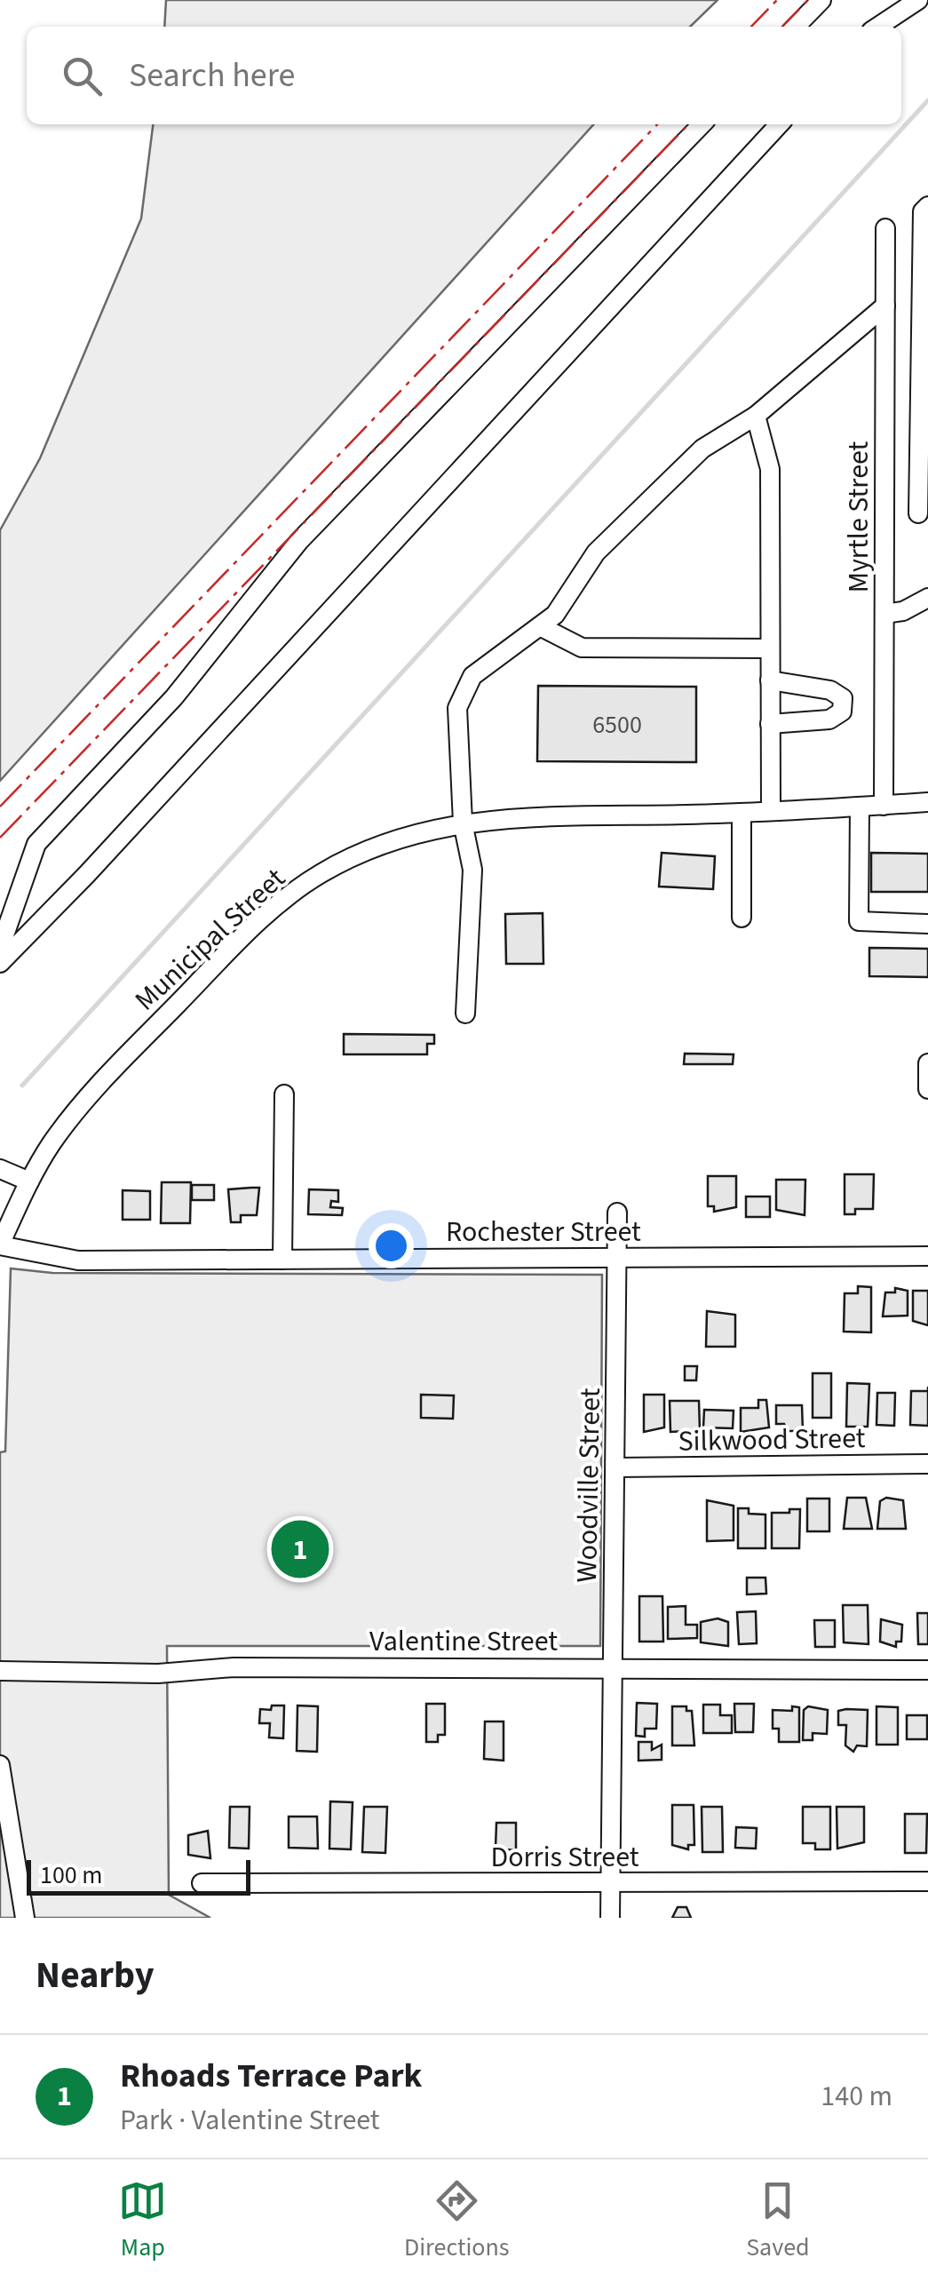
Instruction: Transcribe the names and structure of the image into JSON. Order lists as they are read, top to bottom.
{
  "streets": {
    "street": [
      "Myrtle Street",
      "Municipal Street",
      "Rochester Street",
      "Silkwood Street",
      "Woodville Street",
      "Valentine Street",
      "Dorris Street"
    ]
  },
  "crossings": [
    ["Myrtle Street", "Municipal Street"],
    ["Municipal Street", "Rochester Street"],
    ["Rochester Street", "Woodville Street"],
    ["Silkwood Street", "Woodville Street"],
    ["Woodville Street", "Valentine Street"],
    ["Woodville Street", "Dorris Street"]
  ],
  "house_numbers": ["6500"],
  "scale_bar": "100 m",
  "page": {
    "search": "Search here",
    "pins": "1",
    "scale": "100 m",
    "heading": "Nearby",
    "list": [
      {
        "mark": "1",
        "name": "Rhoads Terrace Park",
        "note": "Park · Valentine Street",
        "value": "140 m"
      }
    ],
    "nav": ["Map", "Directions", "Saved"]
  }
}
